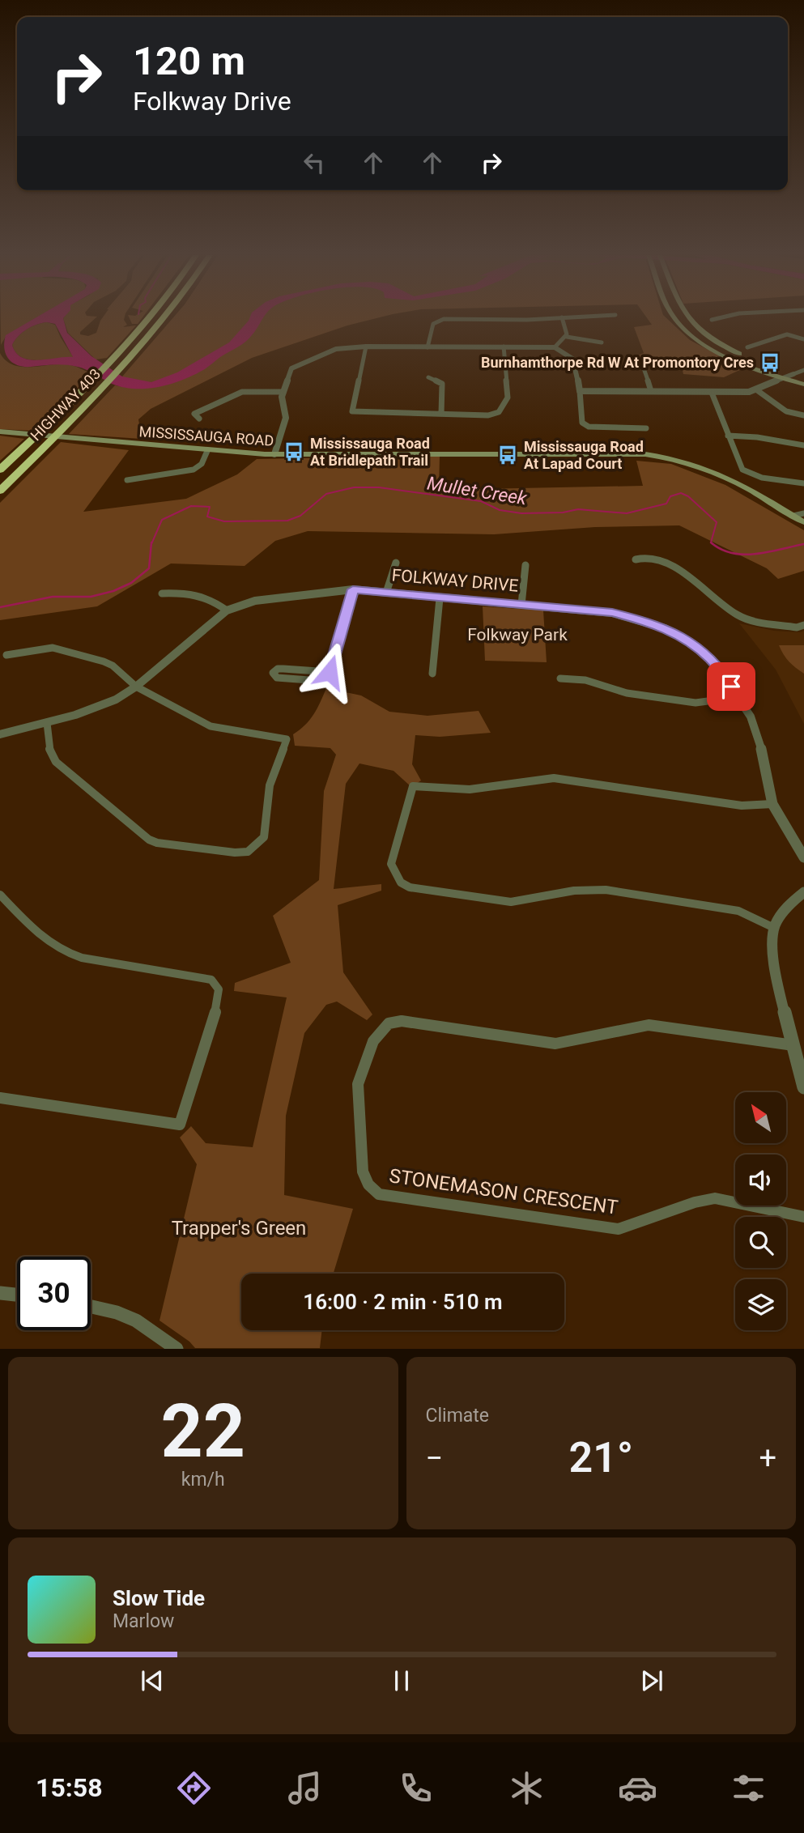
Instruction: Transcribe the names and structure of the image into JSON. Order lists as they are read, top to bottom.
{
  "streets": {
    "highway": ["HIGHWAY 403"],
    "main road": ["MISSISSAUGA ROAD"],
    "street": ["FOLKWAY DRIVE", "STONEMASON CRESCENT"]
  },
  "water": ["Mullet Creek"],
  "parks": ["Folkway Park", "Trapper's Green"],
  "places": {
    "bus stop": ["Burnhamthorpe Rd W At Promontory Cres", "Mississauga Road At Bridlepath Trail", "Mississauga Road At Lapad Court"]
  },
  "north": "top left",
  "page": {
    "turn": ["120 m", "Folkway Drive"],
    "limit": "30",
    "trip": "16:00 · 2 min · 510 m",
    "tile": [
      ["22", "km/h"],
      "Climate"
    ],
    "heat": ["−", "21°", "+"],
    "song": ["Slow Tide", "Marlow"],
    "tabs": "15:58"
  }
}
